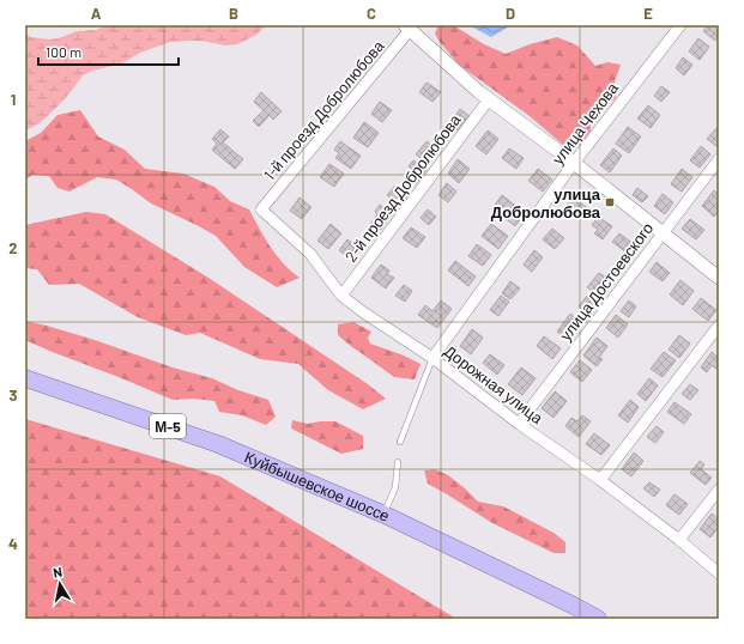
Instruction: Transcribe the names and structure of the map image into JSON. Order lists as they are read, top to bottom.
{
  "streets": {
    "highway": ["М-5", "Куйбышевское шоссе"],
    "street": [
      "1-й проезд Добролюбова",
      "улица Чехова",
      "2-й проезд Добролюбова",
      "улица Достоевского",
      "Дорожная улица"
    ]
  },
  "crossings": [
    ["1-й проезд Добролюбова", "Дорожная улица"],
    ["улица Чехова", "Дорожная улица"],
    ["2-й проезд Добролюбова", "Дорожная улица"],
    ["улица Достоевского", "Дорожная улица"]
  ],
  "places": {
    "transit": ["улица Добролюбова"]
  },
  "scale_bar": "100 m",
  "north": "top",
  "grid": {
    "columns": [
      "A",
      "B",
      "C",
      "D",
      "E"
    ],
    "rows": [
      "1",
      "2",
      "3",
      "4"
    ]
  }
}
